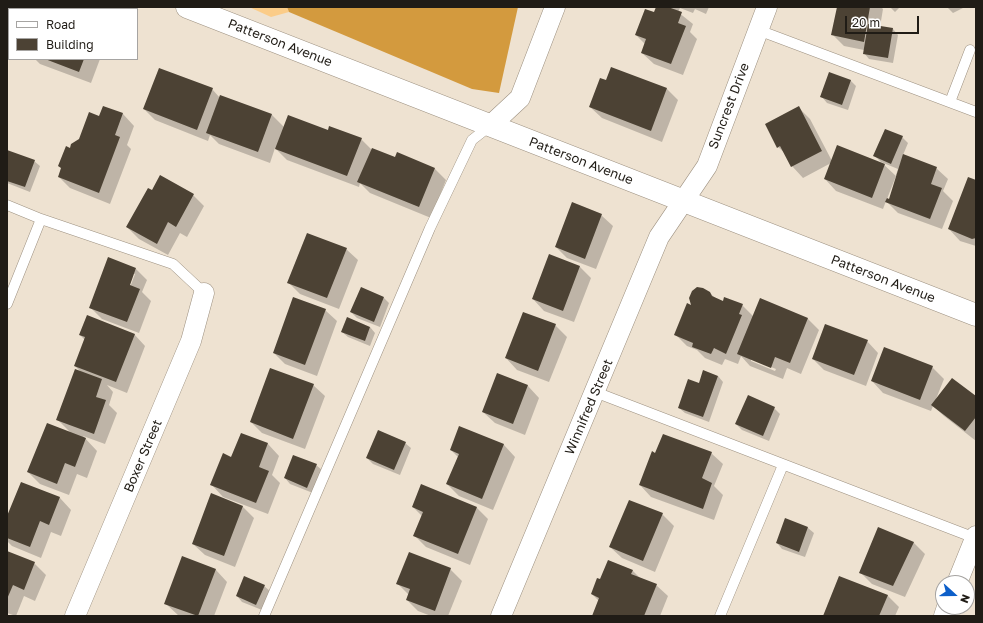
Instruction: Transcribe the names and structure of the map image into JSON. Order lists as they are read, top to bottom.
{
  "streets": {
    "street": [
      "Patterson Avenue",
      "Suncrest Drive",
      "Winnifred Street",
      "Boxer Street"
    ]
  },
  "crossings": [
    ["Patterson Avenue", "Suncrest Drive"],
    ["Patterson Avenue", "Winnifred Street"],
    ["Suncrest Drive", "Winnifred Street"]
  ],
  "legend": ["Road", "Building"],
  "scale_bar": "20 m",
  "north": "right"
}
